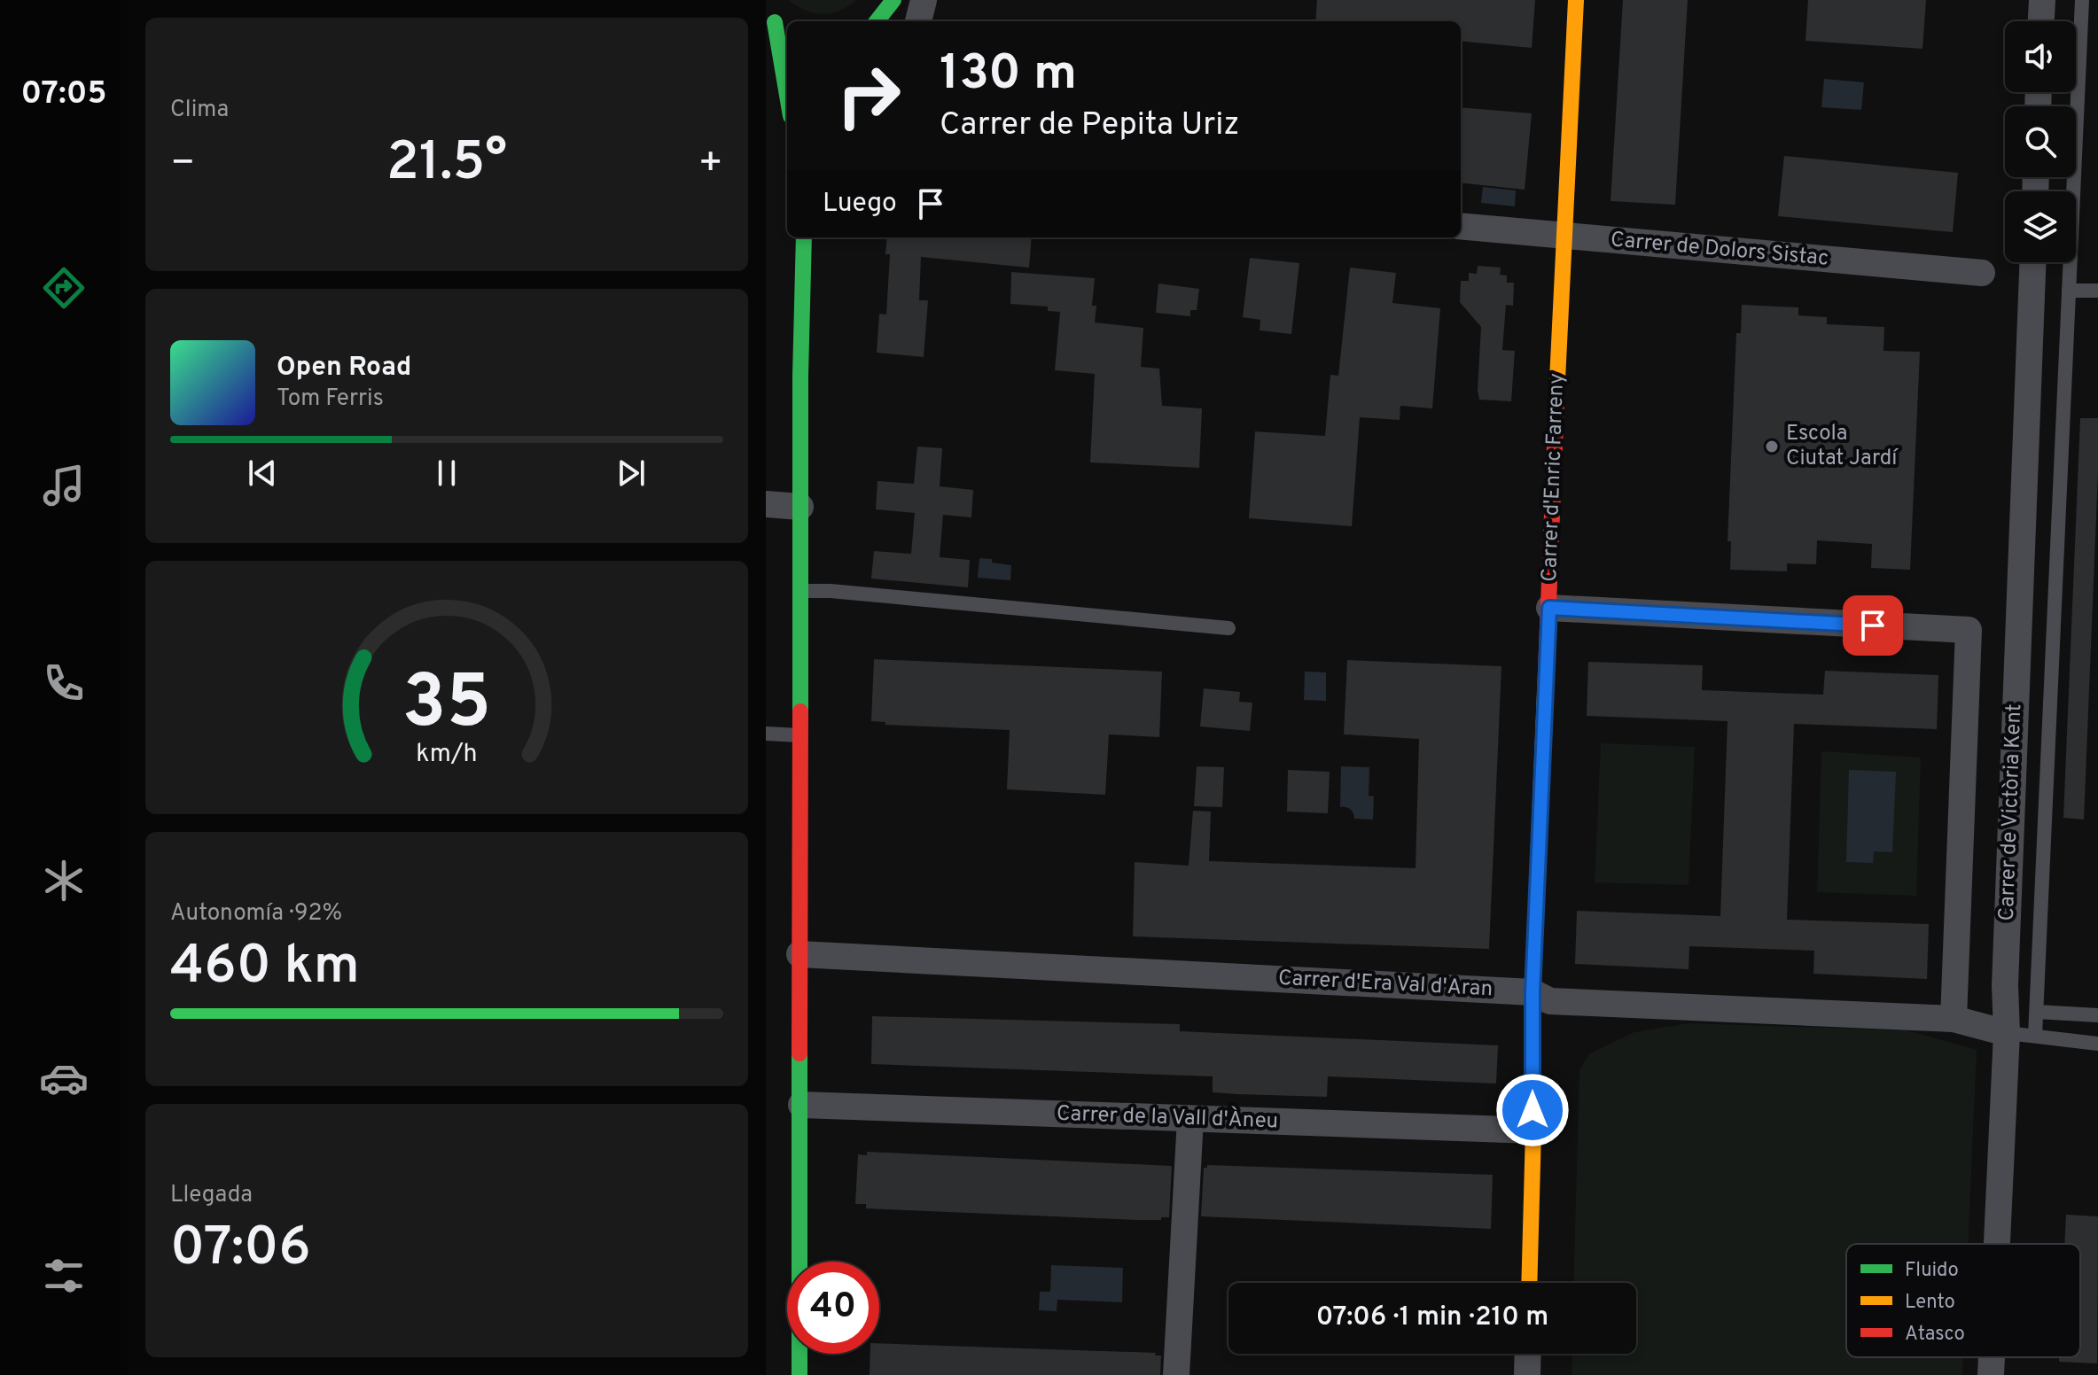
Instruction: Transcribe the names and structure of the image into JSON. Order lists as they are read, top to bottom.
{
  "streets": {
    "street": [
      "Carrer de Dolors Sistac",
      "Carrer d'Enric Farreny",
      "Carrer de Victòria Kent",
      "Carrer d'Era Val d'Aran",
      "Carrer de la Vall d'Àneu"
    ]
  },
  "crossings": [
    ["Carrer de Dolors Sistac", "Carrer d'Enric Farreny"],
    ["Carrer d'Enric Farreny", "Carrer d'Era Val d'Aran"],
    ["Carrer d'Enric Farreny", "Carrer de la Vall d'Àneu"],
    ["Carrer de Victòria Kent", "Carrer d'Era Val d'Aran"]
  ],
  "places": ["Escola Ciutat Jardí"],
  "legend": ["Fluido", "Lento", "Atasco"],
  "page": {
    "tabs": "07:05",
    "tile": [
      "Clima",
      ["Autonomía · 92%", "460 km"],
      ["Llegada", "07:06"]
    ],
    "turn": ["130 m", "Carrer de Pepita Uriz"],
    "heat": ["−", "21.5°", "+"],
    "then": "Luego",
    "song": ["Open Road", "Tom Ferris"],
    "limit": "40",
    "trip": "07:06 · 1 min · 210 m",
    "gauge": ["35", "km/h"]
  }
}
